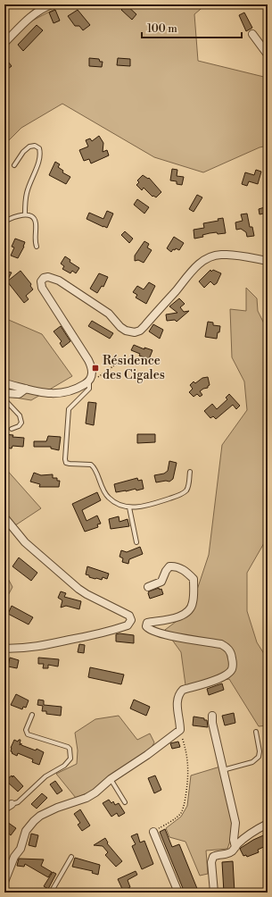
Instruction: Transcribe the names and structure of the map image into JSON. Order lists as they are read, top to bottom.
{
  "places": {
    "transit": ["Résidence des Cigales"]
  },
  "scale_bar": "100 m"
}
